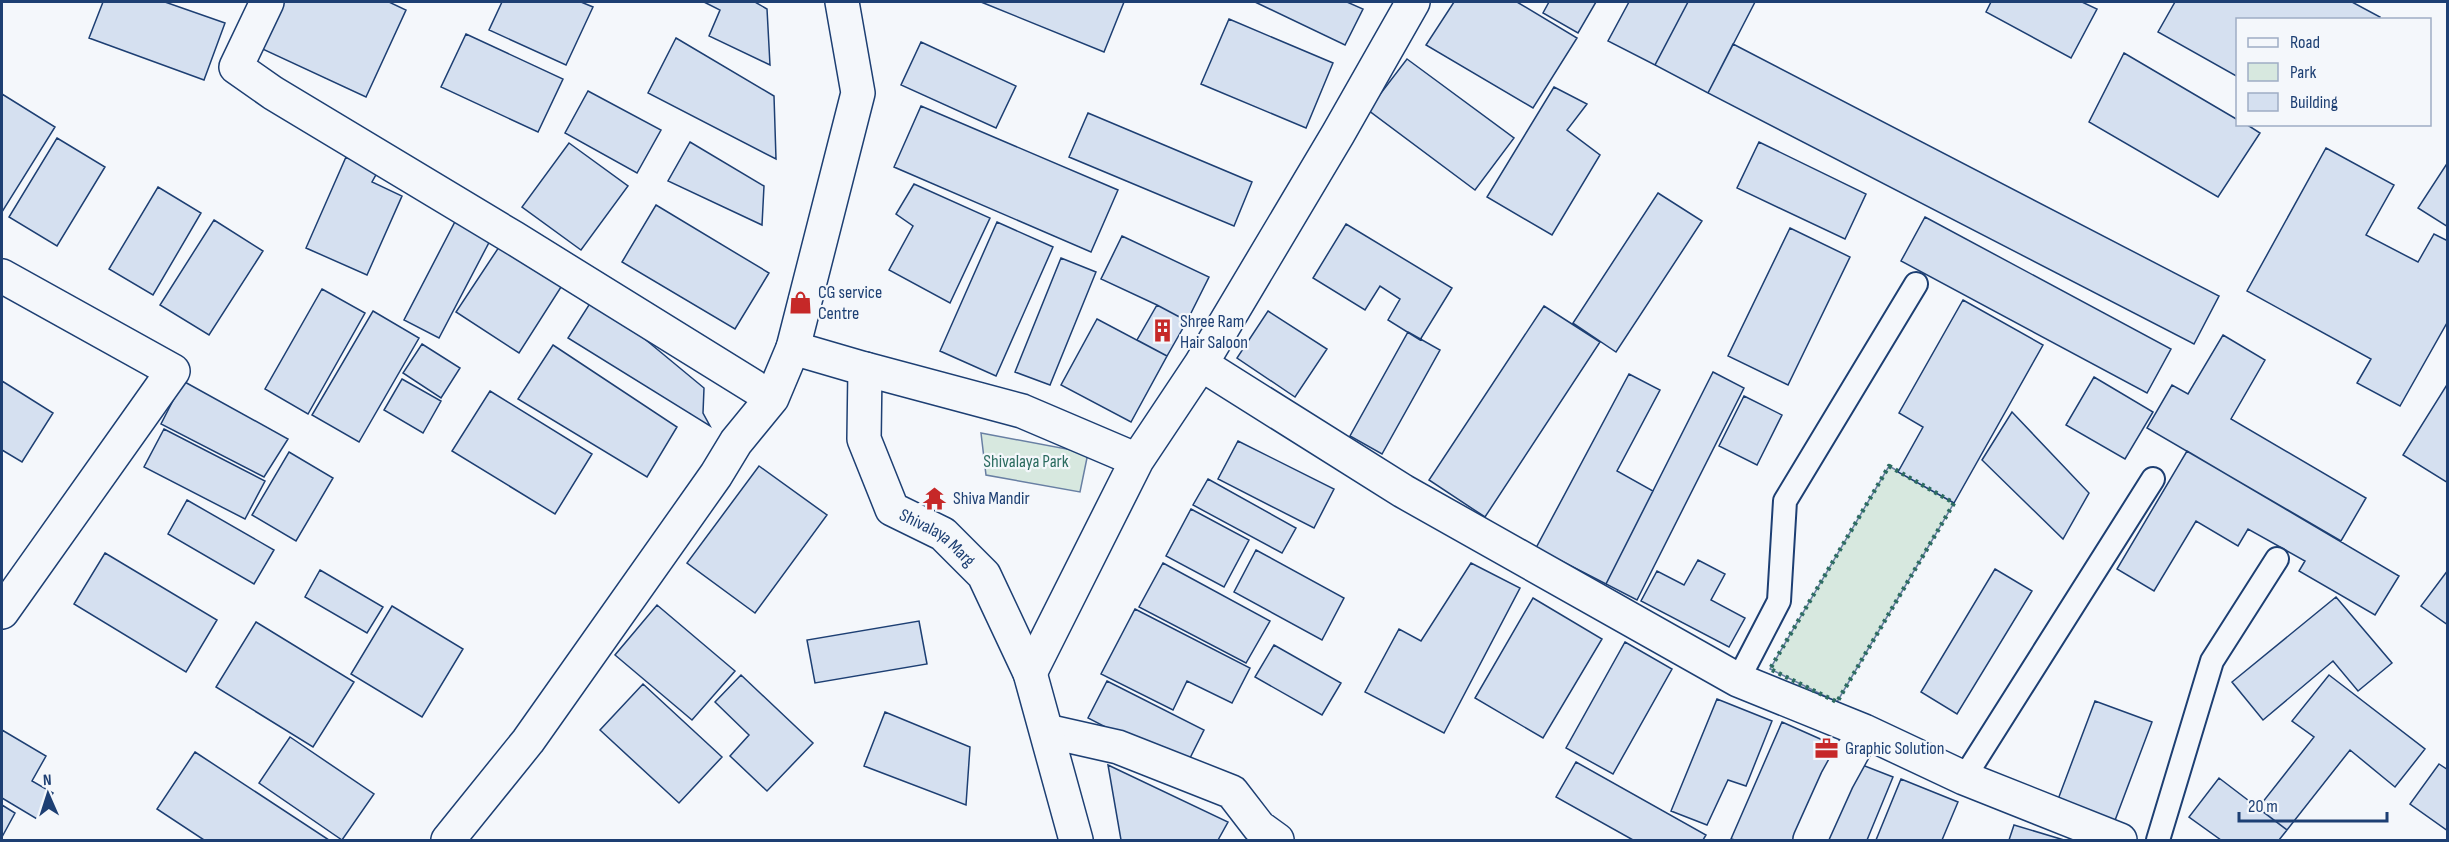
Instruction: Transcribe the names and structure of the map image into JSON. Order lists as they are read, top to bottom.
{
  "streets": {
    "street": ["Shivalaya Marg"]
  },
  "parks": ["Shivalaya Park"],
  "places": {
    "shop": ["CG service Centre"],
    "building": ["Shree Ram Hair Saloon"],
    "temple": ["Shiva Mandir"],
    "office": ["Graphic Solution"]
  },
  "legend": ["Road", "Park", "Building"],
  "scale_bar": "20 m",
  "north": "top"
}
